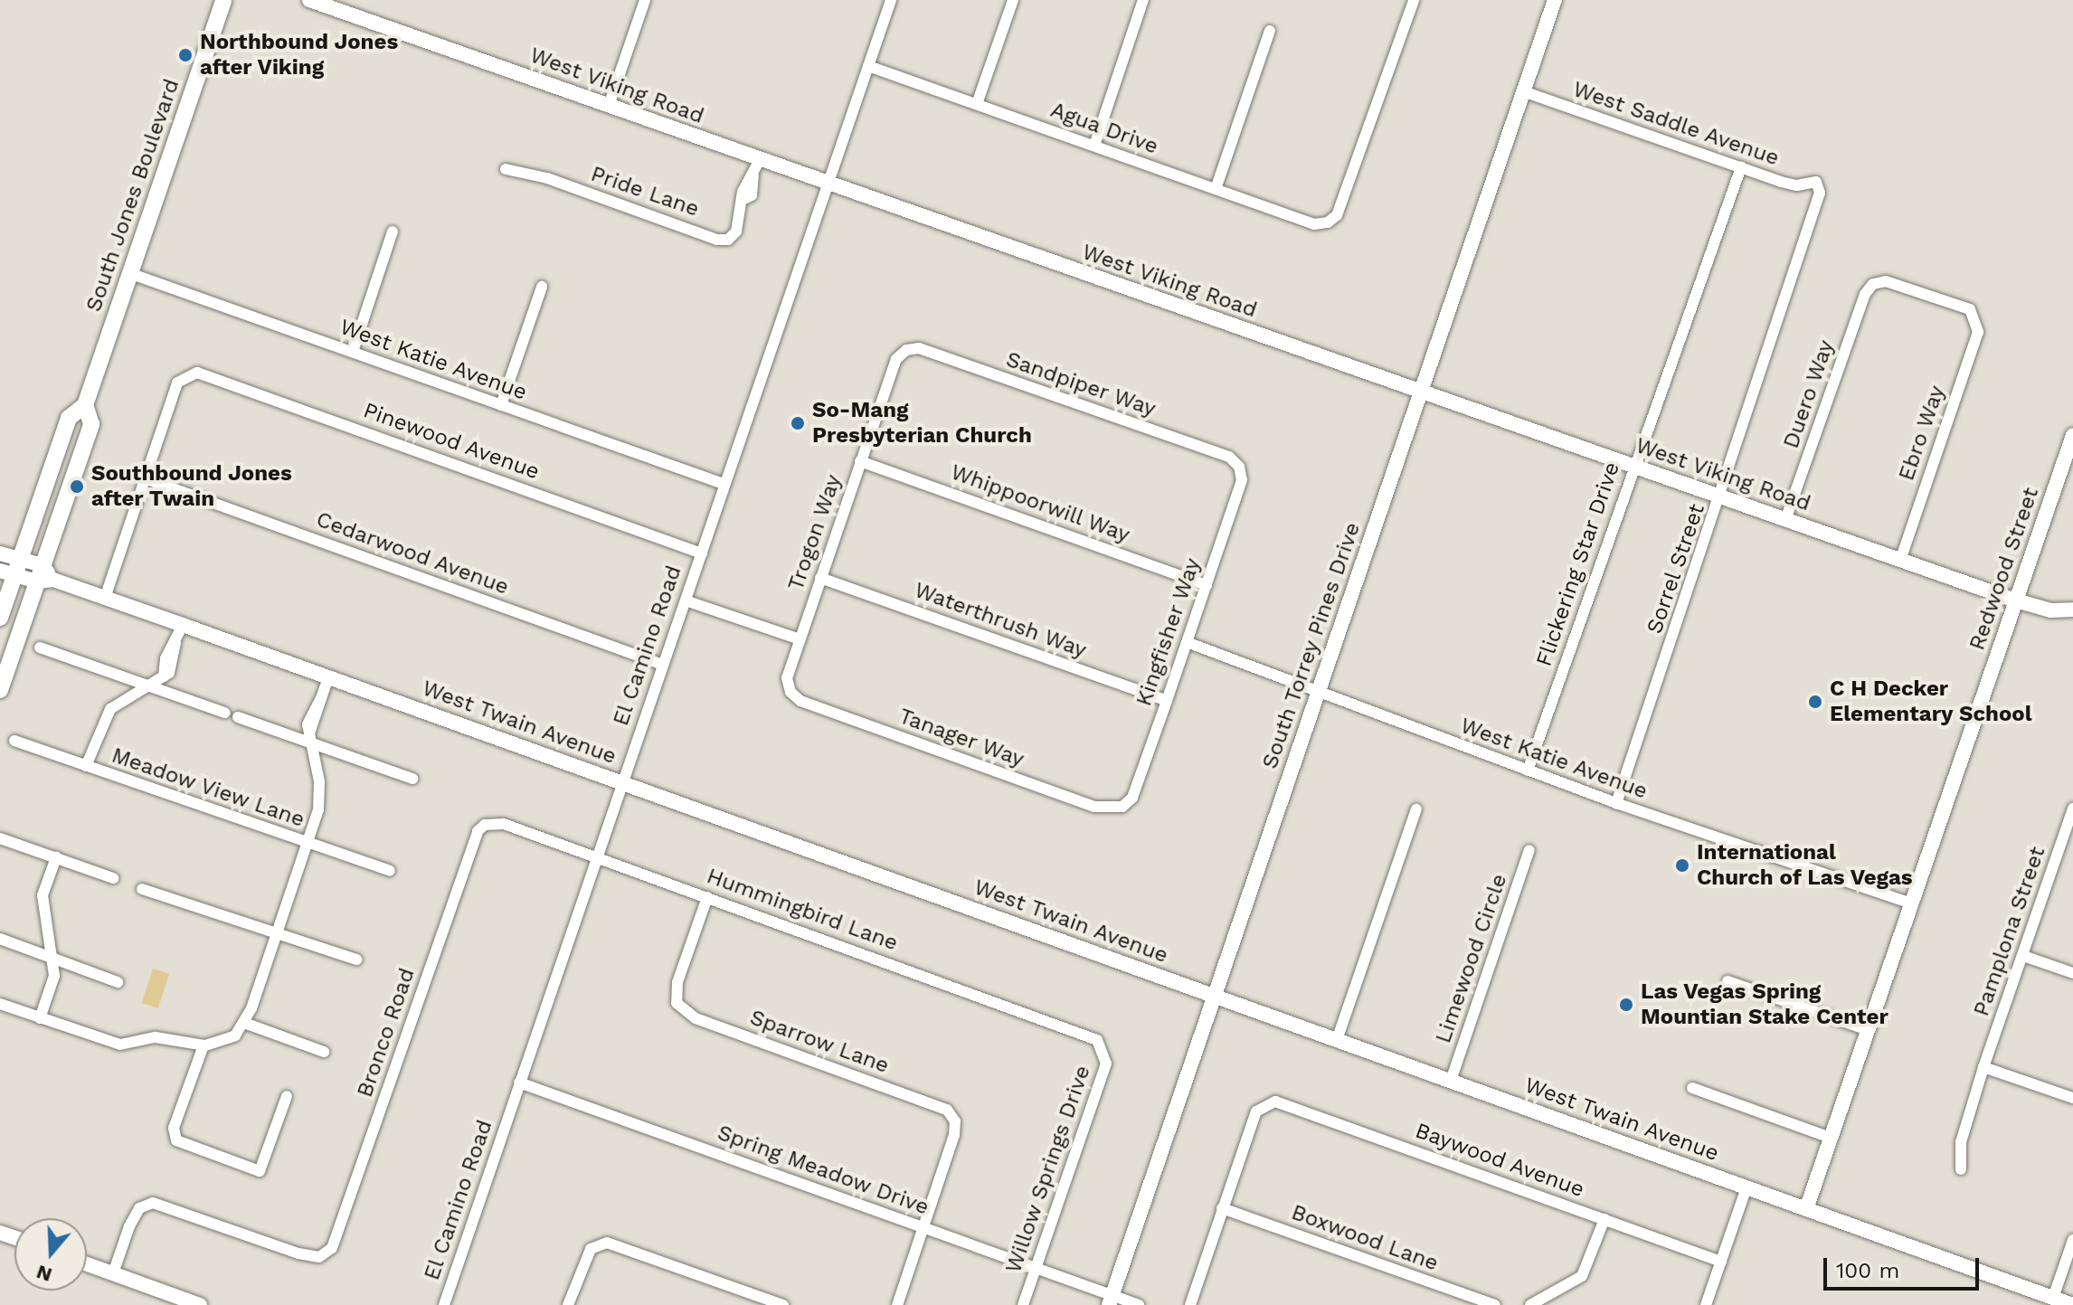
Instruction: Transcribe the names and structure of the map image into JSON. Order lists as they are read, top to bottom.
{
  "streets": {
    "main road": ["South Jones Boulevard"],
    "street": [
      "West Viking Road",
      "West Saddle Avenue",
      "Agua Drive",
      "Pride Lane",
      "West Katie Avenue",
      "Sandpiper Way",
      "Duero Way",
      "Ebro Way",
      "Pinewood Avenue",
      "Whippoorwill Way",
      "Trogon Way",
      "Cedarwood Avenue",
      "Flickering Star Drive",
      "Sorrel Street",
      "Redwood Street",
      "Waterthrush Way",
      "Kingfisher Way",
      "El Camino Road",
      "South Torrey Pines Drive",
      "West Twain Avenue",
      "Tanager Way",
      "Meadow View Lane",
      "Hummingbird Lane",
      "Pamplona Street",
      "Limewood Circle",
      "Bronco Road",
      "Sparrow Lane",
      "Baywood Avenue",
      "Willow Springs Drive",
      "Spring Meadow Drive",
      "Boxwood Lane"
    ]
  },
  "crossings": [
    ["West Viking Road", "Pride Lane"],
    ["West Viking Road", "Duero Way"],
    ["West Viking Road", "Ebro Way"],
    ["West Viking Road", "Flickering Star Drive"],
    ["West Viking Road", "Sorrel Street"],
    ["West Viking Road", "Redwood Street"],
    ["West Viking Road", "El Camino Road"],
    ["West Viking Road", "South Torrey Pines Drive"],
    ["West Saddle Avenue", "Flickering Star Drive"],
    ["West Saddle Avenue", "Sorrel Street"],
    ["West Saddle Avenue", "South Torrey Pines Drive"],
    ["Agua Drive", "El Camino Road"],
    ["South Jones Boulevard", "West Katie Avenue"],
    ["South Jones Boulevard", "West Twain Avenue"],
    ["West Katie Avenue", "Flickering Star Drive"],
    ["West Katie Avenue", "Sorrel Street"],
    ["West Katie Avenue", "Redwood Street"],
    ["West Katie Avenue", "Kingfisher Way"],
    ["West Katie Avenue", "El Camino Road"],
    ["West Katie Avenue", "South Torrey Pines Drive"],
    ["Sandpiper Way", "Trogon Way"],
    ["Sandpiper Way", "Kingfisher Way"],
    ["Duero Way", "Ebro Way"],
    ["Pinewood Avenue", "Cedarwood Avenue"],
    ["Pinewood Avenue", "El Camino Road"],
    ["Whippoorwill Way", "Trogon Way"],
    ["Whippoorwill Way", "Kingfisher Way"],
    ["Trogon Way", "Waterthrush Way"],
    ["Trogon Way", "Tanager Way"],
    ["Cedarwood Avenue", "El Camino Road"],
    ["Redwood Street", "West Twain Avenue"],
    ["Waterthrush Way", "Kingfisher Way"],
    ["Kingfisher Way", "Tanager Way"],
    ["El Camino Road", "West Twain Avenue"],
    ["El Camino Road", "Hummingbird Lane"],
    ["El Camino Road", "Spring Meadow Drive"],
    ["South Torrey Pines Drive", "West Twain Avenue"],
    ["South Torrey Pines Drive", "Spring Meadow Drive"],
    ["West Twain Avenue", "Limewood Circle"],
    ["Hummingbird Lane", "Bronco Road"],
    ["Hummingbird Lane", "Sparrow Lane"],
    ["Hummingbird Lane", "Willow Springs Drive"],
    ["Sparrow Lane", "Spring Meadow Drive"],
    ["Baywood Avenue", "Boxwood Lane"],
    ["Willow Springs Drive", "Spring Meadow Drive"]
  ],
  "places": [
    "Northbound Jones after Viking",
    "So-Mang Presbyterian Church",
    "Southbound Jones after Twain",
    "C H Decker Elementary School",
    "International Church of Las Vegas",
    "Las Vegas Spring Mountian Stake Center"
  ],
  "scale_bar": "100 m",
  "north": "bottom"
}
